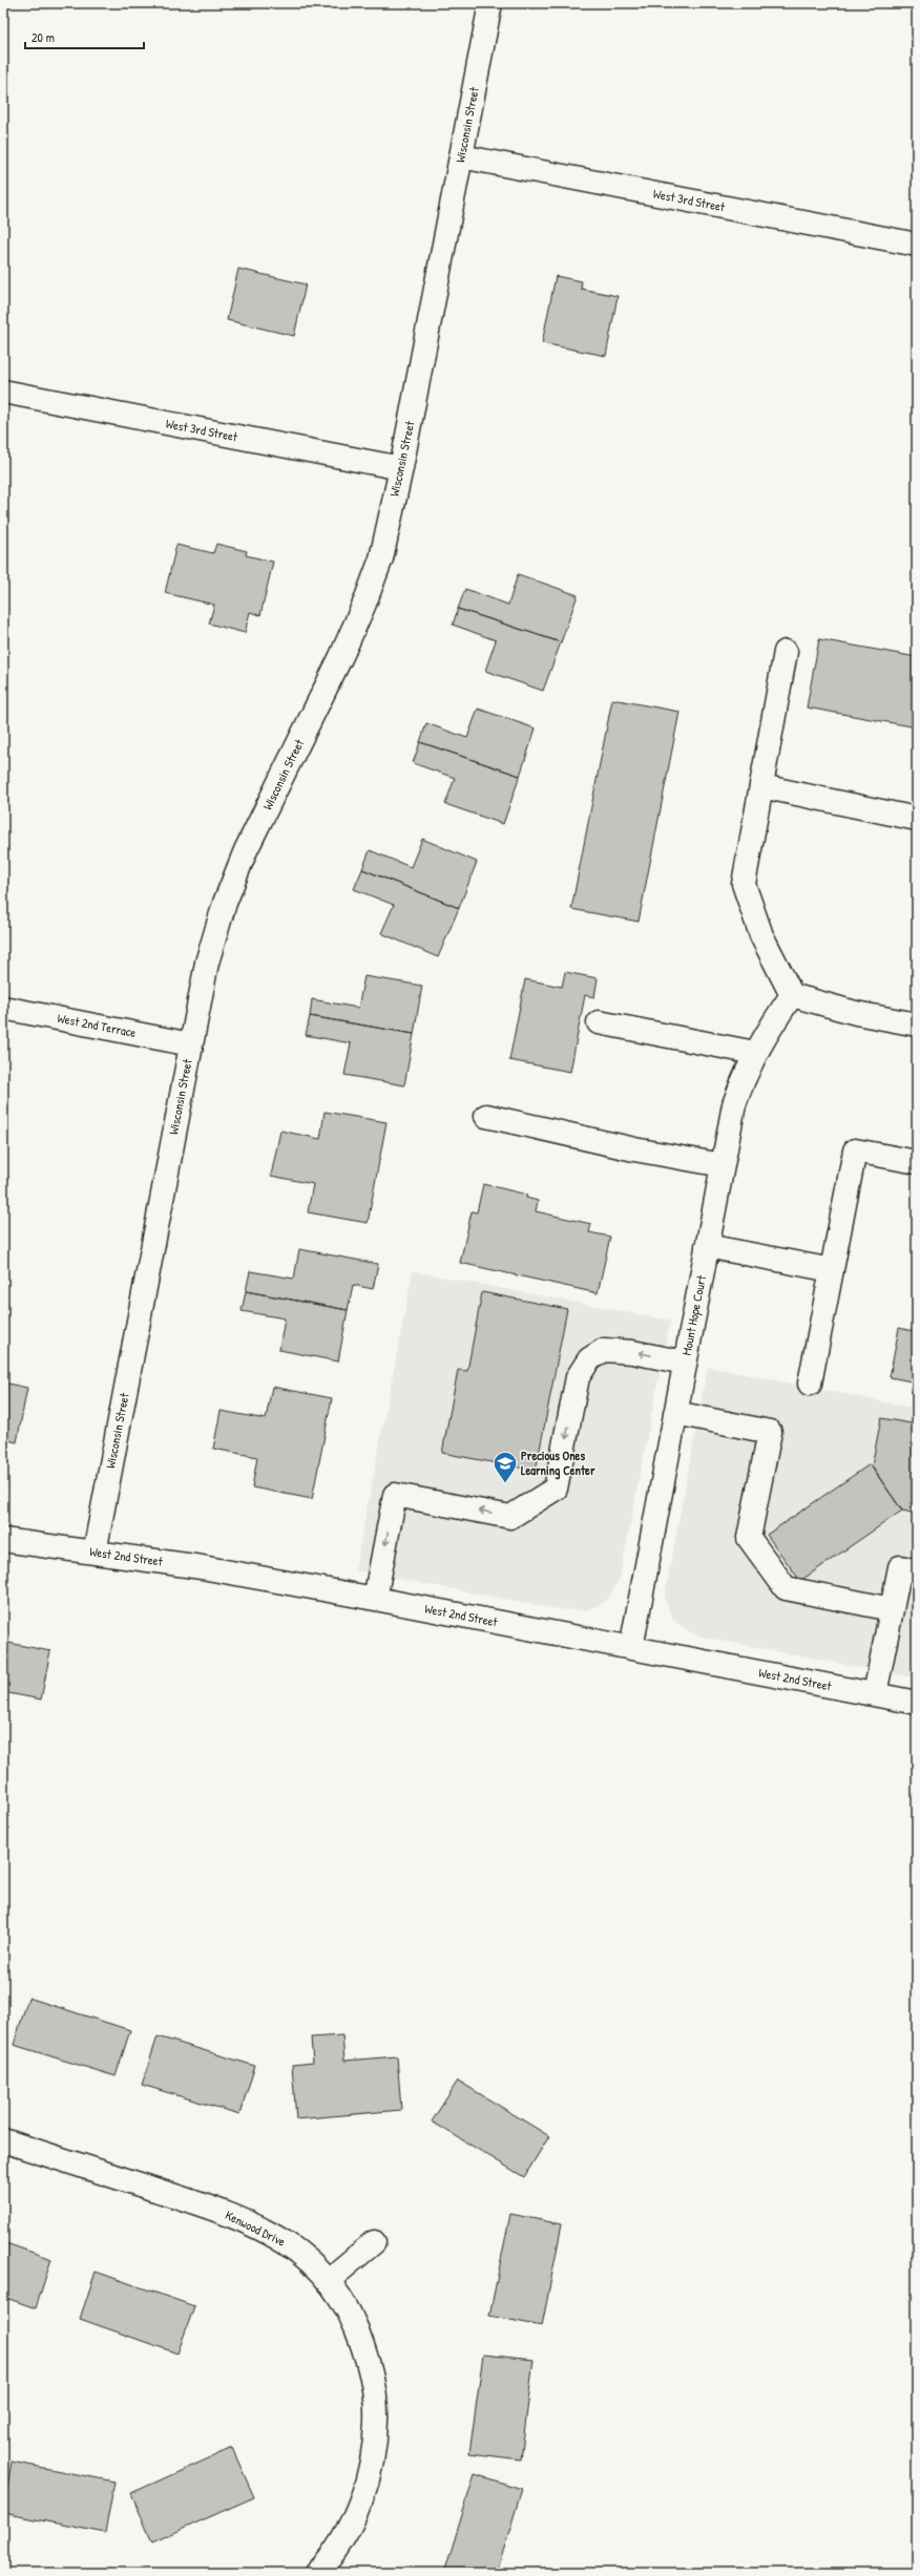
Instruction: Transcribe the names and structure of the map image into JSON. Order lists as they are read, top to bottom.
{
  "streets": {
    "street": [
      "Wisconsin Street",
      "West 3rd Street",
      "West 2nd Terrace",
      "Mount Hope Court",
      "West 2nd Street",
      "Kenwood Drive"
    ]
  },
  "crossings": [
    ["Wisconsin Street", "West 3rd Street"],
    ["Wisconsin Street", "West 2nd Terrace"],
    ["Wisconsin Street", "West 2nd Street"],
    ["Mount Hope Court", "West 2nd Street"]
  ],
  "places": {
    "school or university": ["Precious Ones Learning Center"]
  },
  "scale_bar": "20 m"
}
